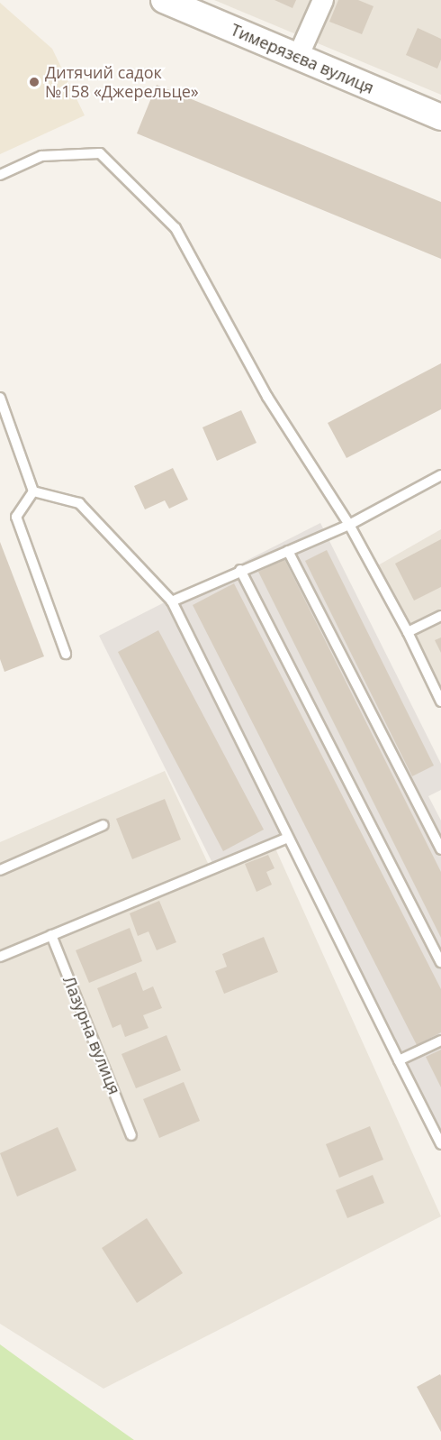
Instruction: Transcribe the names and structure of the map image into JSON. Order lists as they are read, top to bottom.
{
  "streets": {
    "street": ["Тимерязєва вулиця"],
    "lane": ["Лазурна вулиця"]
  },
  "places": ["Дитячий садок №158 «Джерельце»"]
}
